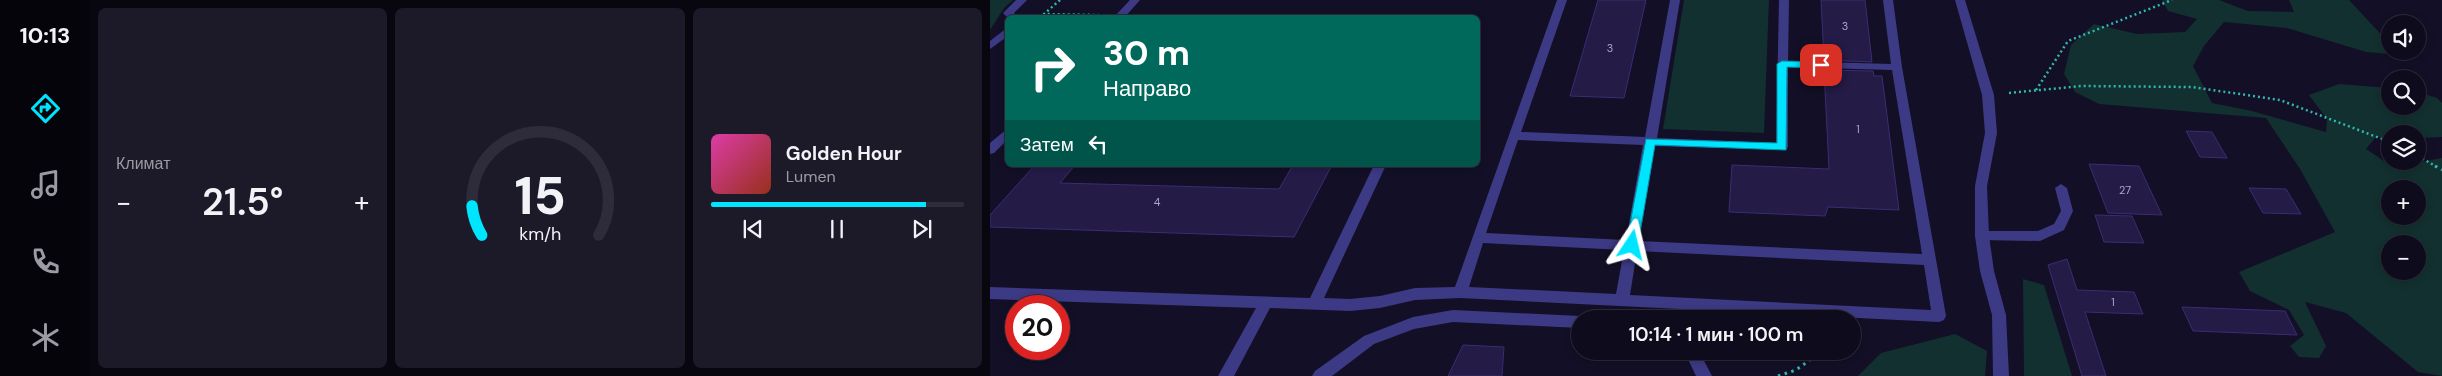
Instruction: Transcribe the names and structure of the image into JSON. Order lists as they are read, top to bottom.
{
  "house_numbers": [
    "3",
    "3",
    "1",
    "27",
    "4",
    "1"
  ],
  "page": {
    "tabs": "10:13",
    "tile": "Климат",
    "map_buttons": ["+", "−"],
    "turn": ["30 m", "Направо"],
    "then": "Затем",
    "song": ["Golden Hour", "Lumen"],
    "heat": ["−", "21.5°", "+"],
    "limit": "20",
    "trip": "10:14 · 1 мин · 100 m",
    "gauge": ["15", "km/h"]
  }
}
